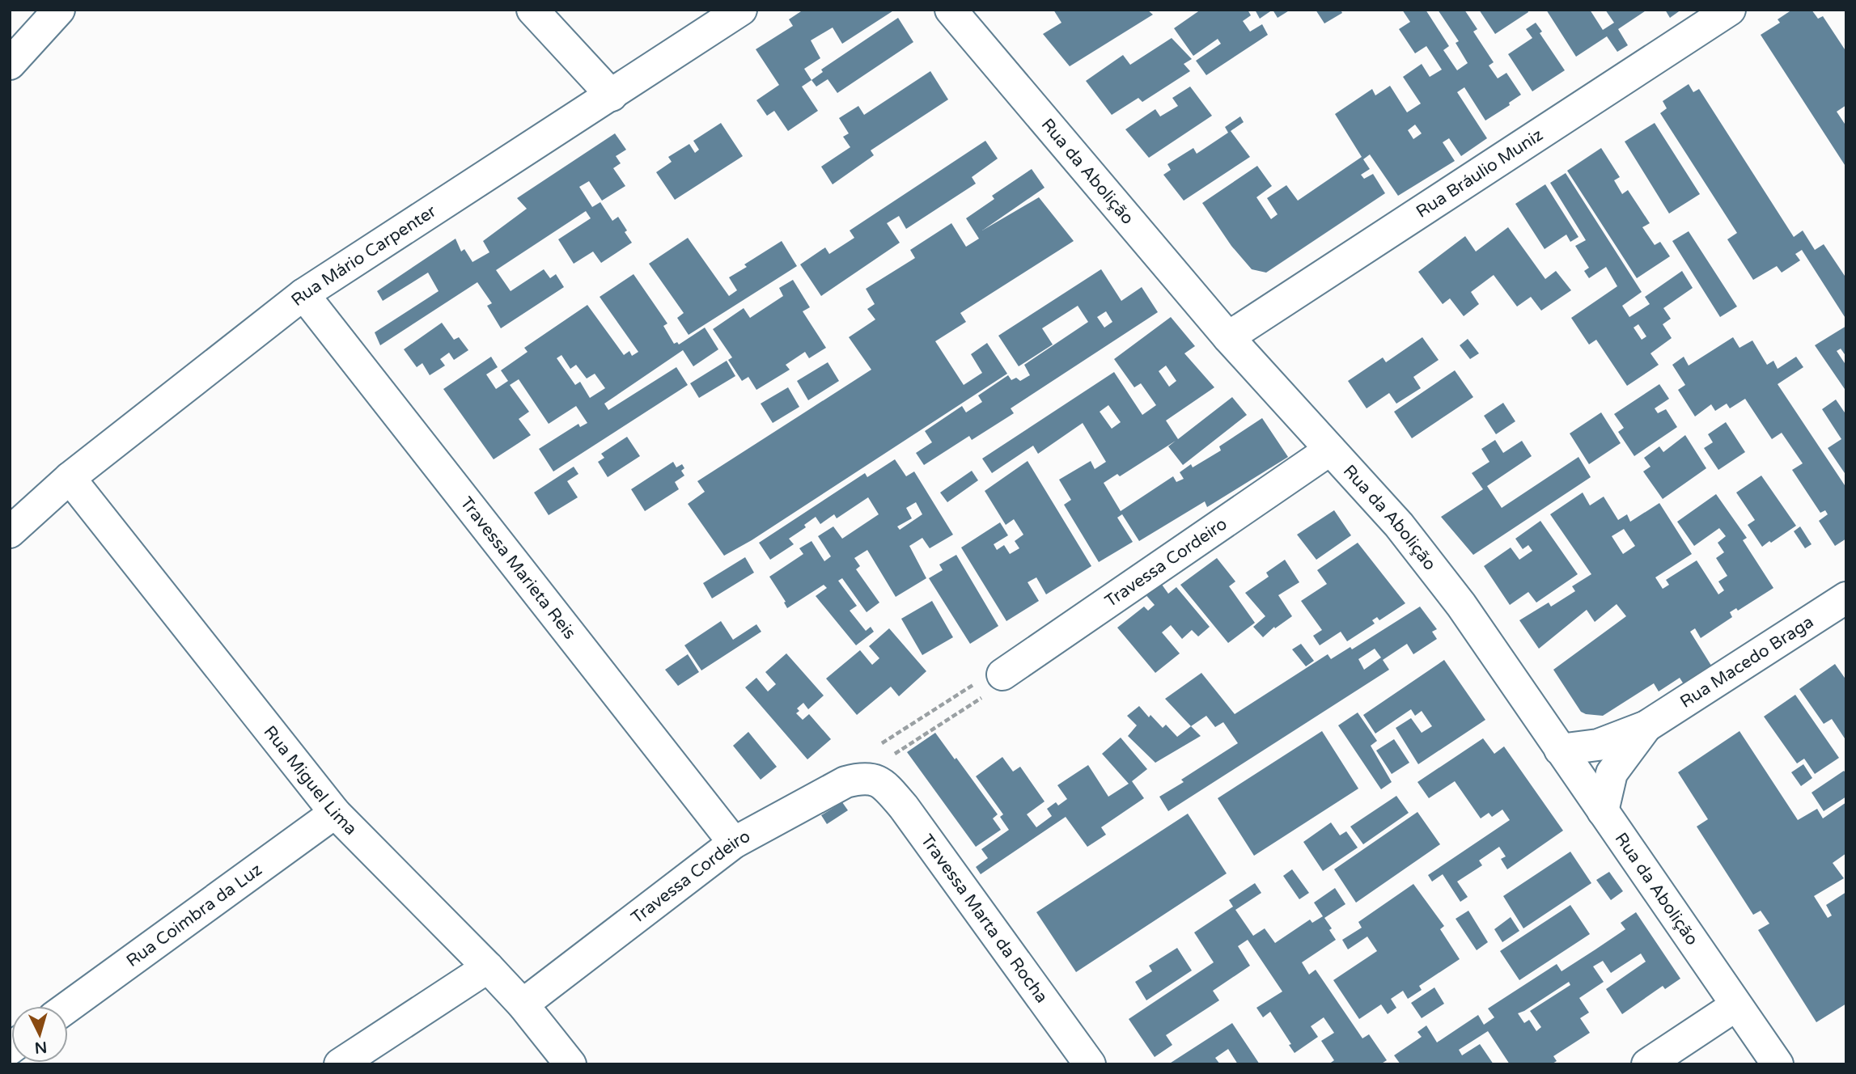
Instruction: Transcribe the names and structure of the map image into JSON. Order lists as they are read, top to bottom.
{
  "streets": {
    "street": [
      "Rua da Abolição",
      "Rua Bráulio Muniz",
      "Rua Mário Carpenter",
      "Travessa Cordeiro",
      "Travessa Marieta Reis",
      "Rua Macedo Braga",
      "Rua Miguel Lima",
      "Rua Coimbra da Luz",
      "Travessa Marta da Rocha"
    ]
  },
  "crossings": [
    ["Rua da Abolição", "Rua Bráulio Muniz"],
    ["Rua da Abolição", "Travessa Cordeiro"],
    ["Rua da Abolição", "Rua Macedo Braga"],
    ["Rua Mário Carpenter", "Travessa Marieta Reis"],
    ["Rua Mário Carpenter", "Rua Miguel Lima"],
    ["Travessa Cordeiro", "Travessa Marieta Reis"],
    ["Travessa Cordeiro", "Rua Miguel Lima"],
    ["Travessa Cordeiro", "Travessa Marta da Rocha"],
    ["Rua Miguel Lima", "Rua Coimbra da Luz"]
  ],
  "north": "bottom"
}
